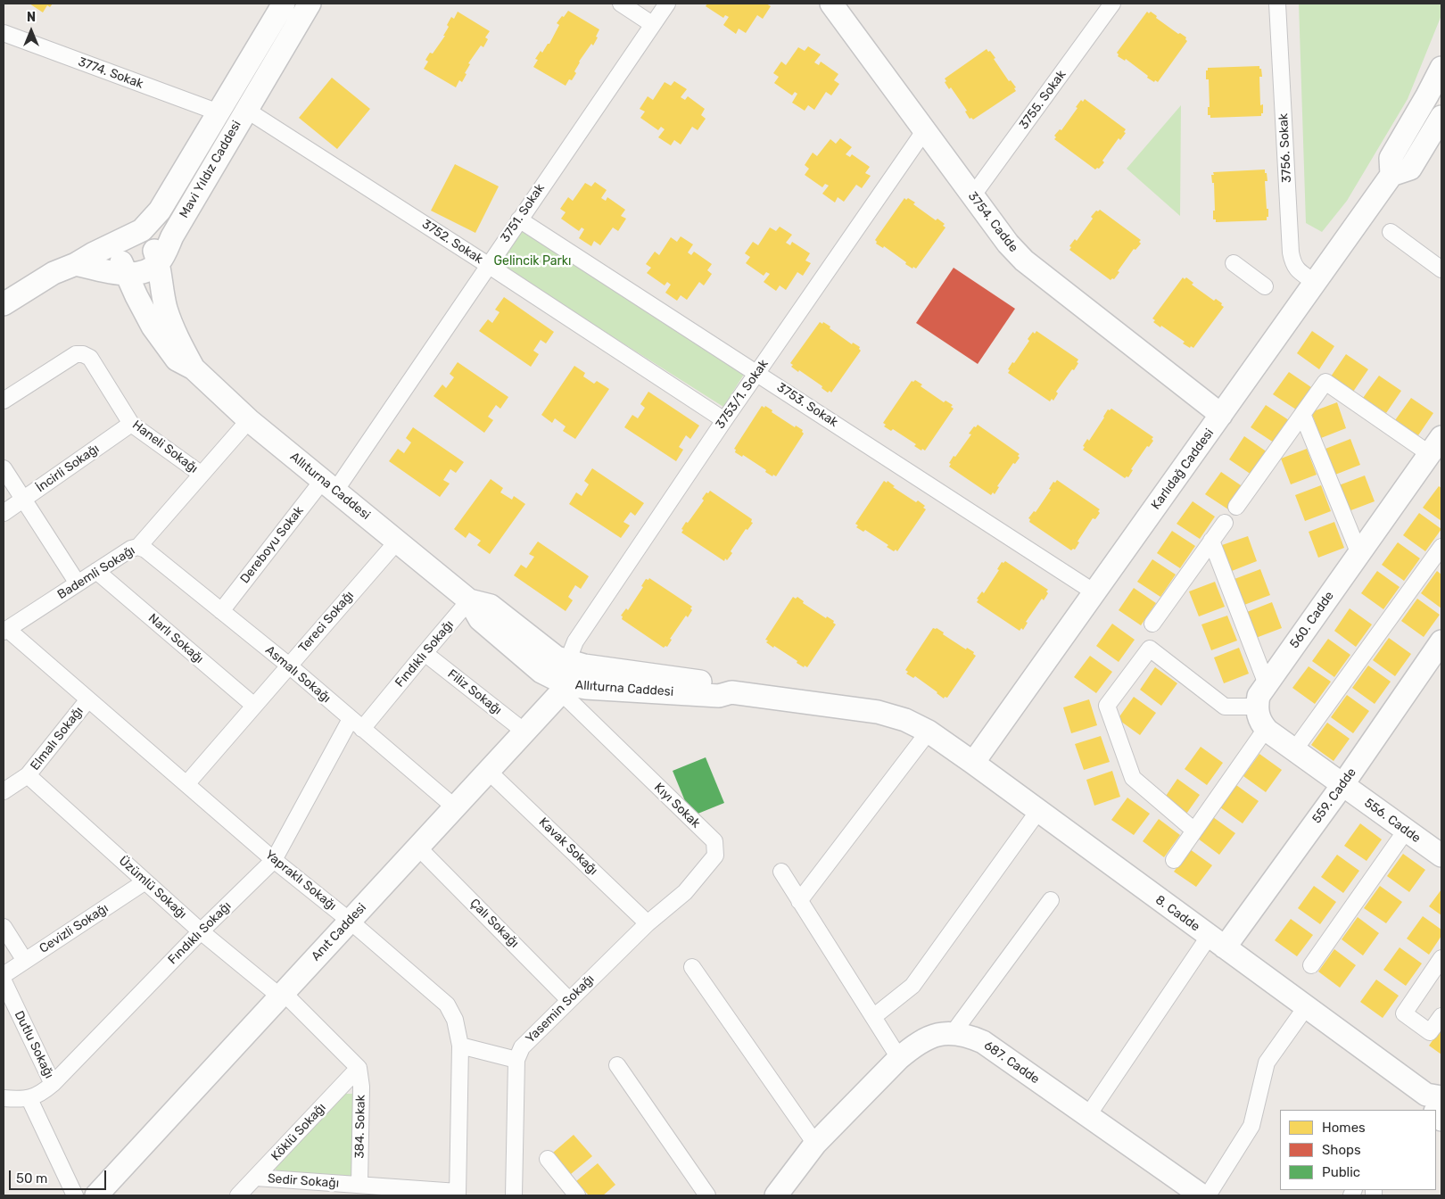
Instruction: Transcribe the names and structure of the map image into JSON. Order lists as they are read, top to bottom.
{
  "streets": {
    "main road": [
      "Mavi Yıldız Caddesi",
      "3754. Cadde",
      "Karlıdağ Caddesi",
      "Allıturna Caddesi",
      "560. Cadde",
      "559. Cadde",
      "556. Cadde",
      "8. Cadde",
      "Anıt Caddesi",
      "687. Cadde"
    ],
    "street": [
      "3774. Sokak",
      "3755. Sokak",
      "3756. Sokak",
      "3751. Sokak",
      "3752. Sokak",
      "3753/1. Sokak",
      "3753. Sokak",
      "Haneli Sokağı",
      "İncirli Sokağı",
      "Dereboyu Sokak",
      "Bademli Sokağı",
      "Tereci Sokağı",
      "Narlı Sokağı",
      "Fındıklı Sokağı",
      "Asmalı Sokağı",
      "Filiz Sokağı",
      "Elmalı Sokağı",
      "Kıyı Sokak",
      "Kavak Sokağı",
      "Yapraklı Sokağı",
      "Üzümlü Sokağı",
      "Çalı Sokağı",
      "Cevizli Sokağı",
      "Yasemin Sokağı",
      "Dutlu Sokağı",
      "384. Sokak",
      "Köklü Sokağı",
      "Sedir Sokağı"
    ]
  },
  "crossings": [
    ["3774. Sokak", "Mavi Yıldız Caddesi"],
    ["3755. Sokak", "3754. Cadde"],
    ["3756. Sokak", "Karlıdağ Caddesi"],
    ["Mavi Yıldız Caddesi", "3752. Sokak"],
    ["Mavi Yıldız Caddesi", "Allıturna Caddesi"],
    ["3751. Sokak", "3752. Sokak"],
    ["3751. Sokak", "3753. Sokak"],
    ["3751. Sokak", "Allıturna Caddesi"],
    ["3751. Sokak", "Dereboyu Sokak"],
    ["3754. Cadde", "3753/1. Sokak"],
    ["3754. Cadde", "Karlıdağ Caddesi"],
    ["3752. Sokak", "3753/1. Sokak"],
    ["3753/1. Sokak", "3753. Sokak"],
    ["3753/1. Sokak", "Allıturna Caddesi"],
    ["3753/1. Sokak", "Kıyı Sokak"],
    ["3753/1. Sokak", "Anıt Caddesi"],
    ["3753. Sokak", "Karlıdağ Caddesi"],
    ["Haneli Sokağı", "İncirli Sokağı"],
    ["Haneli Sokağı", "Bademli Sokağı"],
    ["Karlıdağ Caddesi", "8. Cadde"],
    ["Allıturna Caddesi", "Dereboyu Sokak"],
    ["Allıturna Caddesi", "Bademli Sokağı"],
    ["Allıturna Caddesi", "Tereci Sokağı"],
    ["Allıturna Caddesi", "Fındıklı Sokağı"],
    ["Allıturna Caddesi", "Kıyı Sokak"],
    ["Allıturna Caddesi", "8. Cadde"],
    ["Allıturna Caddesi", "Anıt Caddesi"],
    ["Dereboyu Sokak", "Asmalı Sokağı"],
    ["Bademli Sokağı", "Narlı Sokağı"],
    ["Bademli Sokağı", "Asmalı Sokağı"],
    ["Bademli Sokağı", "Yapraklı Sokağı"],
    ["Tereci Sokağı", "Narlı Sokağı"],
    ["Tereci Sokağı", "Asmalı Sokağı"],
    ["Tereci Sokağı", "Yapraklı Sokağı"],
    ["Fındıklı Sokağı", "Asmalı Sokağı"],
    ["Fındıklı Sokağı", "Filiz Sokağı"],
    ["Fındıklı Sokağı", "Yapraklı Sokağı"],
    ["Fındıklı Sokağı", "Üzümlü Sokağı"],
    ["Fındıklı Sokağı", "Dutlu Sokağı"],
    ["Asmalı Sokağı", "Anıt Caddesi"],
    ["Filiz Sokağı", "Anıt Caddesi"],
    ["Elmalı Sokağı", "Yapraklı Sokağı"],
    ["Elmalı Sokağı", "Üzümlü Sokağı"],
    ["559. Cadde", "556. Cadde"],
    ["559. Cadde", "8. Cadde"],
    ["Kıyı Sokak", "Kavak Sokağı"],
    ["Kıyı Sokak", "Anıt Caddesi"],
    ["Kıyı Sokak", "Yasemin Sokağı"],
    ["Kavak Sokağı", "Anıt Caddesi"],
    ["Kavak Sokağı", "Yasemin Sokağı"],
    ["Yapraklı Sokağı", "Anıt Caddesi"],
    ["Yapraklı Sokağı", "Sedir Sokağı"],
    ["Üzümlü Sokağı", "Cevizli Sokağı"],
    ["Üzümlü Sokağı", "Anıt Caddesi"],
    ["Üzümlü Sokağı", "384. Sokak"],
    ["Üzümlü Sokağı", "Köklü Sokağı"],
    ["Çalı Sokağı", "Anıt Caddesi"],
    ["Çalı Sokağı", "Yasemin Sokağı"],
    ["384. Sokak", "Köklü Sokağı"],
    ["384. Sokak", "Sedir Sokağı"],
    ["Köklü Sokağı", "Sedir Sokağı"]
  ],
  "parks": ["Gelincik Parkı"],
  "legend": ["Homes", "Shops", "Public"],
  "scale_bar": "50 m",
  "north": "top"
}
